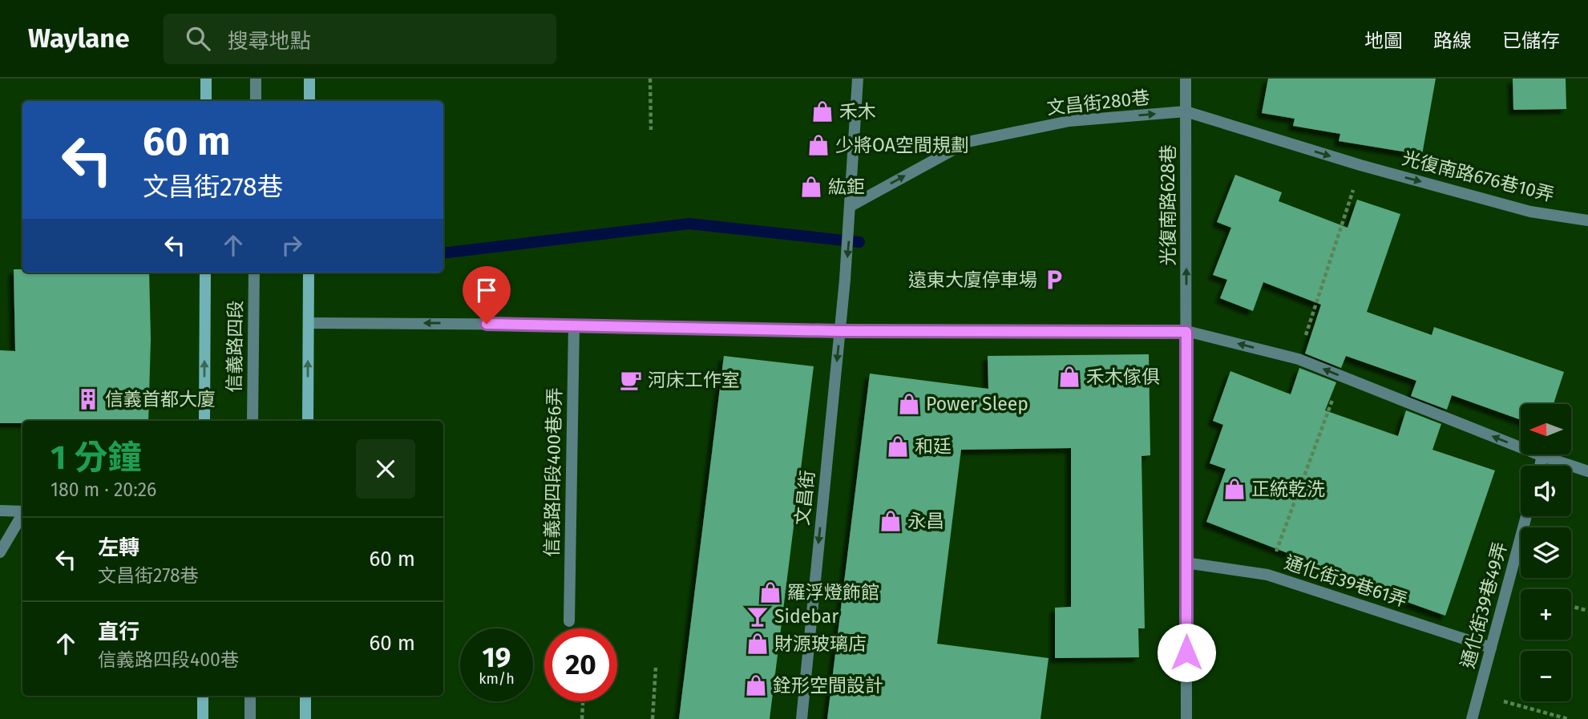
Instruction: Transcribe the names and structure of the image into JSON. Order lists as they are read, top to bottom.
{
  "streets": {
    "main road": ["信義路四段"],
    "lane": [
      "文昌街280巷",
      "光復南路676巷10弄",
      "光復南路628巷",
      "信義路四段400巷6弄",
      "文昌街",
      "通化街39巷61弄",
      "通化街39巷49弄"
    ]
  },
  "crossings": [
    ["文昌街280巷", "光復南路676巷10弄"],
    ["文昌街280巷", "光復南路628巷"],
    ["文昌街280巷", "文昌街"],
    ["光復南路628巷", "通化街39巷61弄"],
    ["通化街39巷61弄", "通化街39巷49弄"]
  ],
  "one_way": [
    "文昌街280巷",
    "光復南路676巷10弄",
    "信義路四段",
    "文昌街"
  ],
  "places": {
    "shop": [
      "禾木",
      "少將OA空間規劃",
      "紘鉅",
      "禾木傢俱",
      "Power Sleep",
      "和廷",
      "正統乾洗",
      "永昌",
      "羅浮燈飾館",
      "財源玻璃店",
      "銓形空間設計"
    ],
    "parking": ["遠東大廈停車場"],
    "cafe": ["河床工作室"],
    "building": ["信義首都大廈"],
    "bar": ["Sidebar"]
  },
  "north": "left",
  "page": {
    "header": "Waylane",
    "search": "搜尋地點",
    "nav": ["地圖", "路線", "已儲存"],
    "turn": ["60 m", "文昌街278巷"],
    "map_buttons": ["+", "−"],
    "heading": ["1 分鐘", "180 m · 20:26"],
    "list": [
      {
        "name": "左轉",
        "note": "文昌街278巷",
        "value": "60 m"
      },
      {
        "name": "直行",
        "note": "信義路四段400巷",
        "value": "60 m"
      }
    ],
    "speed": "19 km/h",
    "limit": "20"
  }
}
